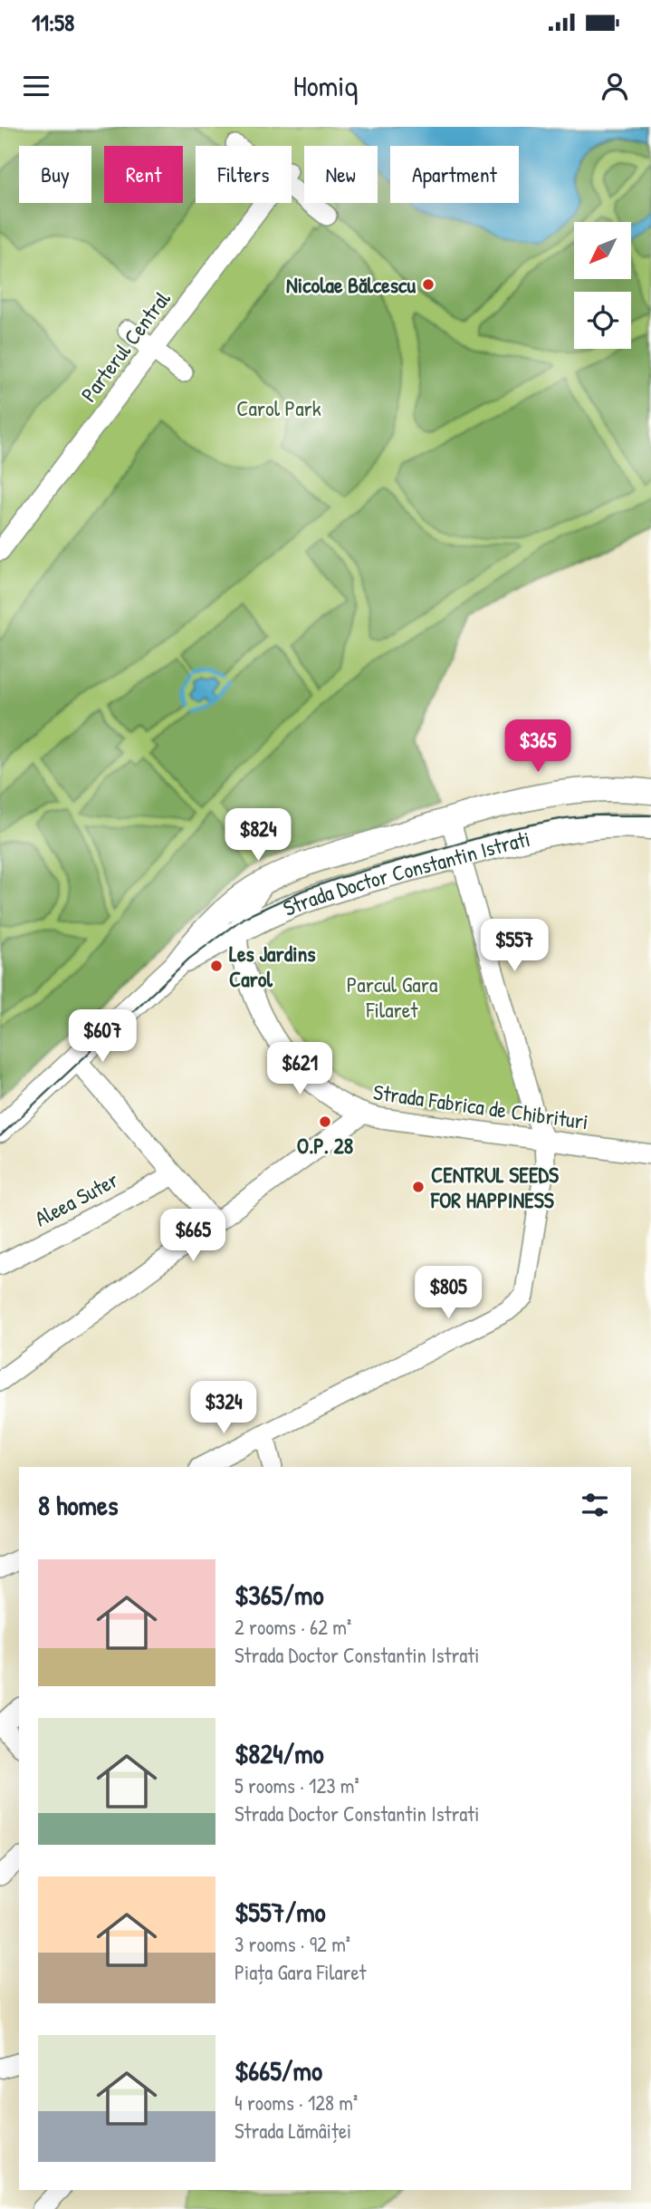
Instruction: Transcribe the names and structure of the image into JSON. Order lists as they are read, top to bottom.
{
  "streets": {
    "main road": ["Strada Doctor Constantin Istrati"],
    "street": ["Parterul Central", "Strada Fabrica de Chibrituri", "Aleea Suter"]
  },
  "crossings": [
    ["Strada Doctor Constantin Istrati", "Strada Fabrica de Chibrituri"]
  ],
  "parks": ["Carol Park", "Parcul Gara Filaret"],
  "places": [
    "Nicolae Bălcescu",
    "Les Jardins Carol",
    "O.P. 28",
    "CENTRUL SEEDS FOR HAPPINESS"
  ],
  "north": "bottom left",
  "page": {
    "status": "11:58",
    "header": "Homiq",
    "chip": [
      "Buy",
      "Rent",
      "Filters",
      "New",
      "Apartment"
    ],
    "price": [
      "$365",
      "$824",
      "$557",
      "$607",
      "$621",
      "$665",
      "$805",
      "$324"
    ],
    "heading": "8 homes",
    "list": [
      {
        "name": "$365/mo",
        "note": "2 rooms · 62 m² · Strada Doctor Constantin Istrati"
      },
      {
        "name": "$824/mo",
        "note": "5 rooms · 123 m² · Strada Doctor Constantin Istrati"
      },
      {
        "name": "$557/mo",
        "note": "3 rooms · 92 m² · Piața Gara Filaret"
      },
      {
        "name": "$665/mo",
        "note": "4 rooms · 128 m² · Strada Lămâiței"
      }
    ]
  }
}
